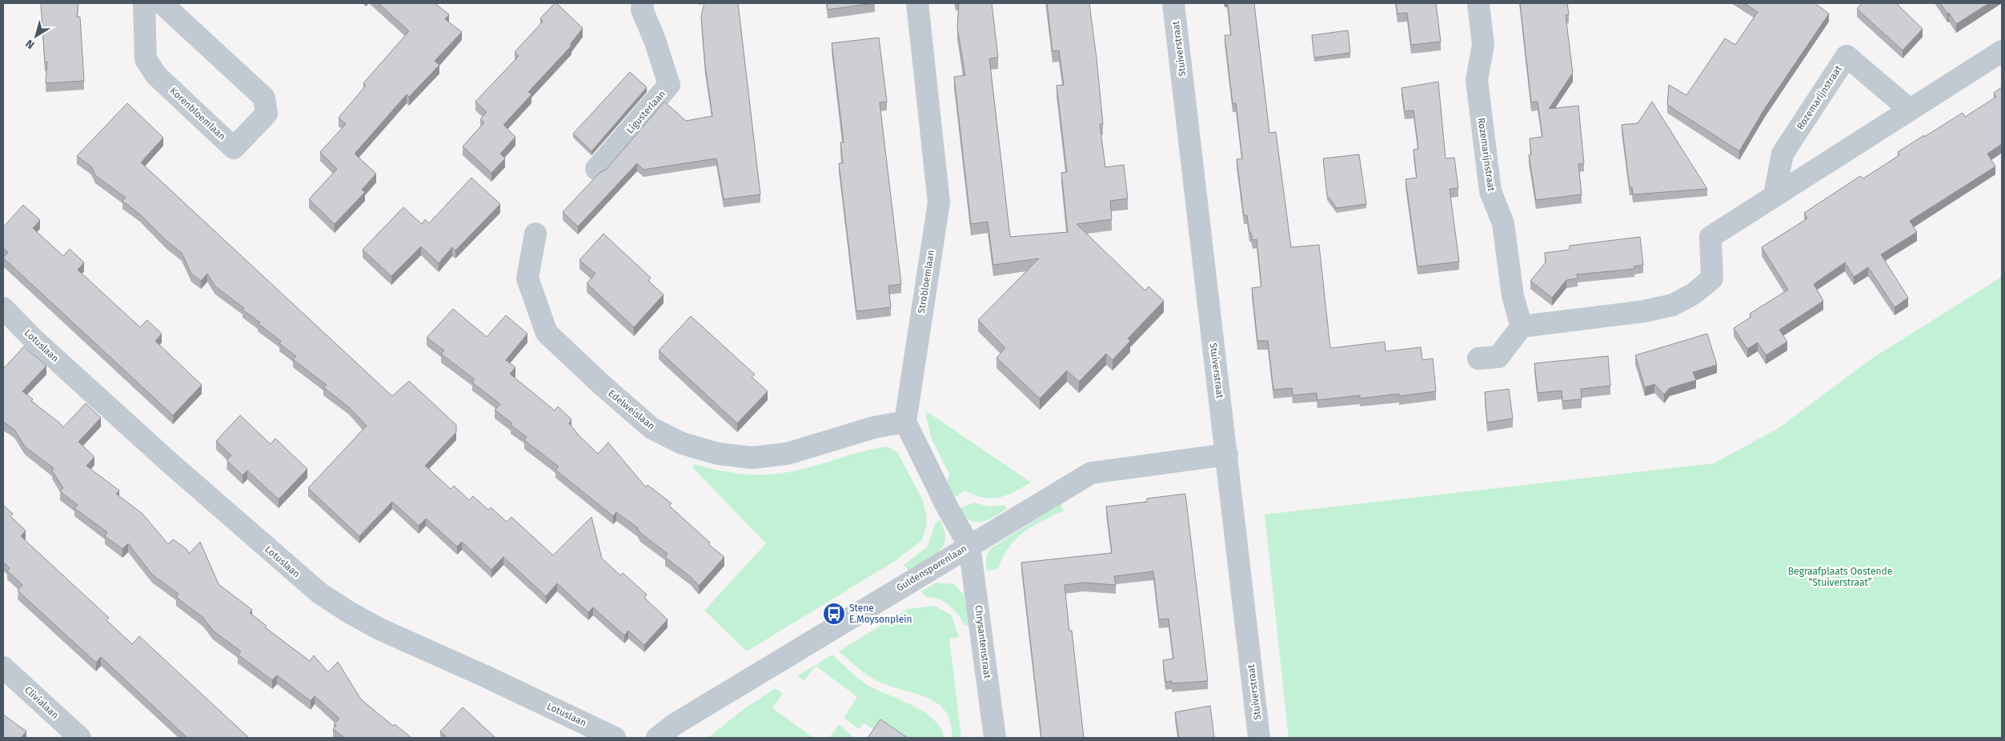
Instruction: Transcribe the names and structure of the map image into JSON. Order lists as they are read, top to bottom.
{
  "streets": {
    "street": [
      "Stuiverstraat",
      "Rozemarijnstraat",
      "Ligusterlaan",
      "Korenbloemlaan",
      "Strobloemlaan",
      "Lotuslaan",
      "Edelweislaan",
      "Guldensporenlaan",
      "Chrysantenstraat",
      "Clivialaan"
    ]
  },
  "crossings": [
    ["Stuiverstraat", "Guldensporenlaan"],
    ["Strobloemlaan", "Edelweislaan"],
    ["Guldensporenlaan", "Chrysantenstraat"]
  ],
  "parks": ["Begraafplaats Oostende “Stuiverstraat”"],
  "places": {
    "bus stop": ["Stene E.Moysonplein"]
  },
  "north": "bottom left"
}
